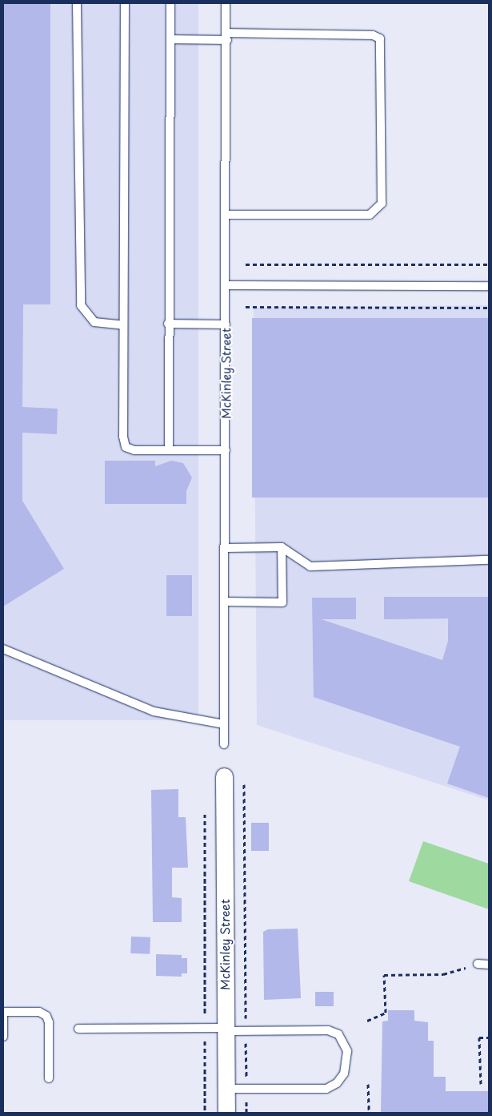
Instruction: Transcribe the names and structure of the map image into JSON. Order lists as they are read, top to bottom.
{
  "streets": {
    "street": ["McKinley Street"]
  }
}
